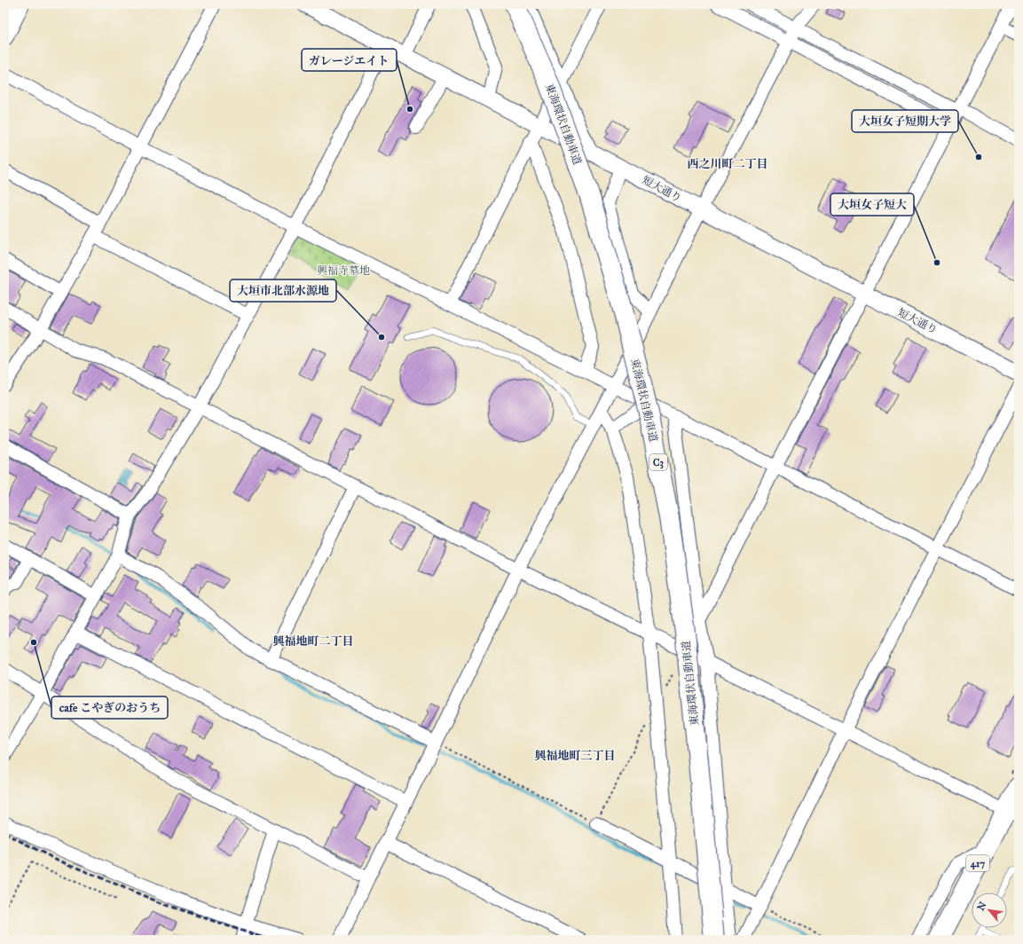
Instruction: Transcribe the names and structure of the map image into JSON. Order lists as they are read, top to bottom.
{
  "streets": {
    "highway": ["東海環状自動車道", "C3", "417"],
    "street": ["短大通り"]
  },
  "districts": ["西之川町二丁目", "興福地町二丁目", "興福地町三丁目"],
  "parks": ["興福寺墓地"],
  "places": [
    "ガレージエイト",
    "大垣女子短期大学",
    "大垣女子短大",
    "大垣市北部水源地",
    "cafe こやぎのおうち"
  ],
  "north": "top left"
}
